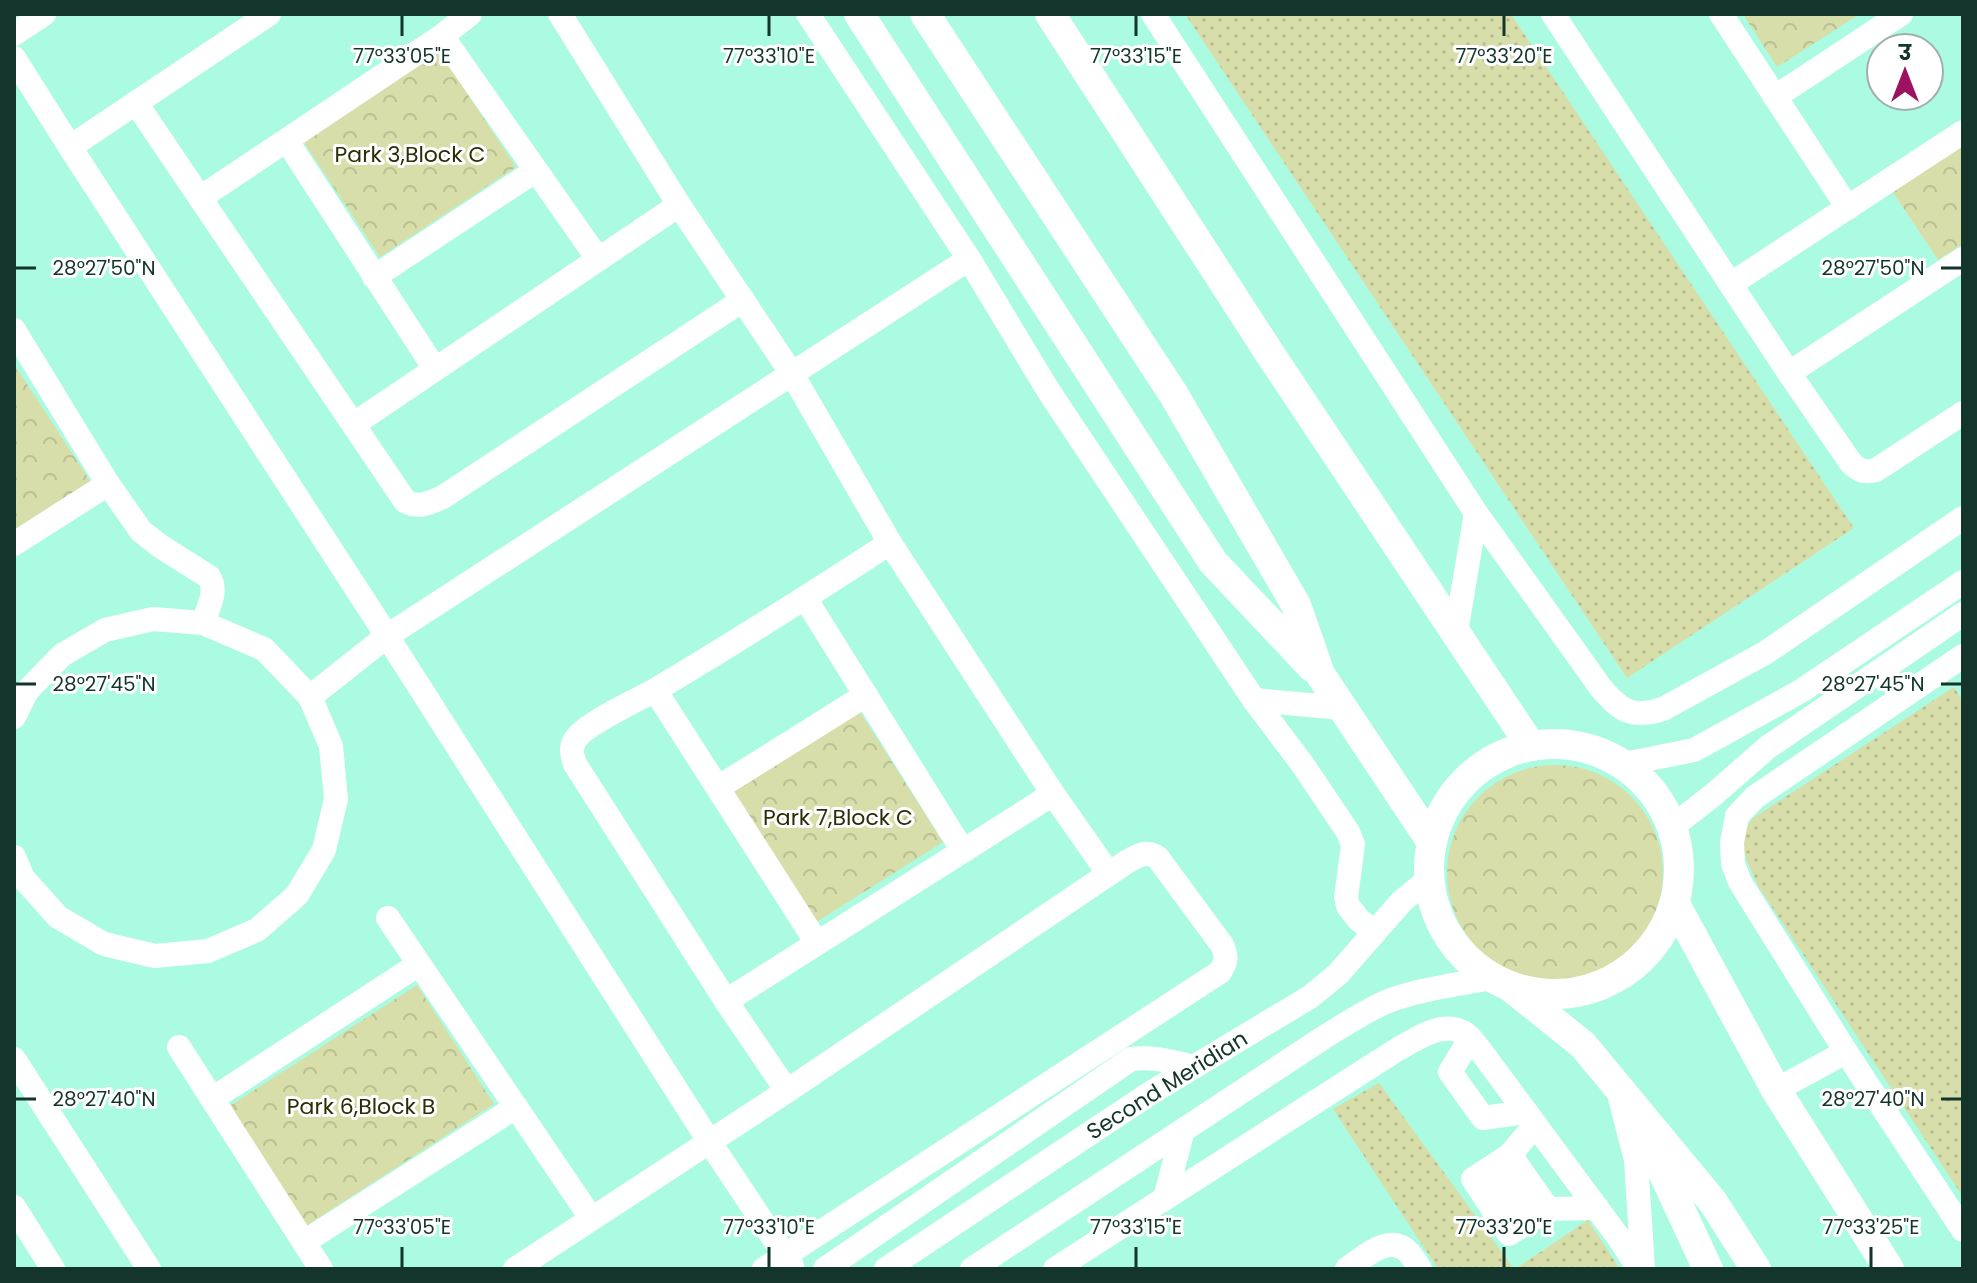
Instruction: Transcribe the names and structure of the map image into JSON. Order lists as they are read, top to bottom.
{
  "streets": {
    "street": ["Second Meridian"]
  },
  "parks": ["Park 3,Block C", "Park 7,Block C", "Park 6,Block B"],
  "north": "top",
  "coordinates": [
    "77°33'05\"E",
    "77°33'10\"E",
    "77°33'15\"E",
    "77°33'20\"E",
    "28°27'50\"N",
    "28°27'45\"N",
    "28°27'40\"N",
    "77°33'25\"E"
  ]
}
